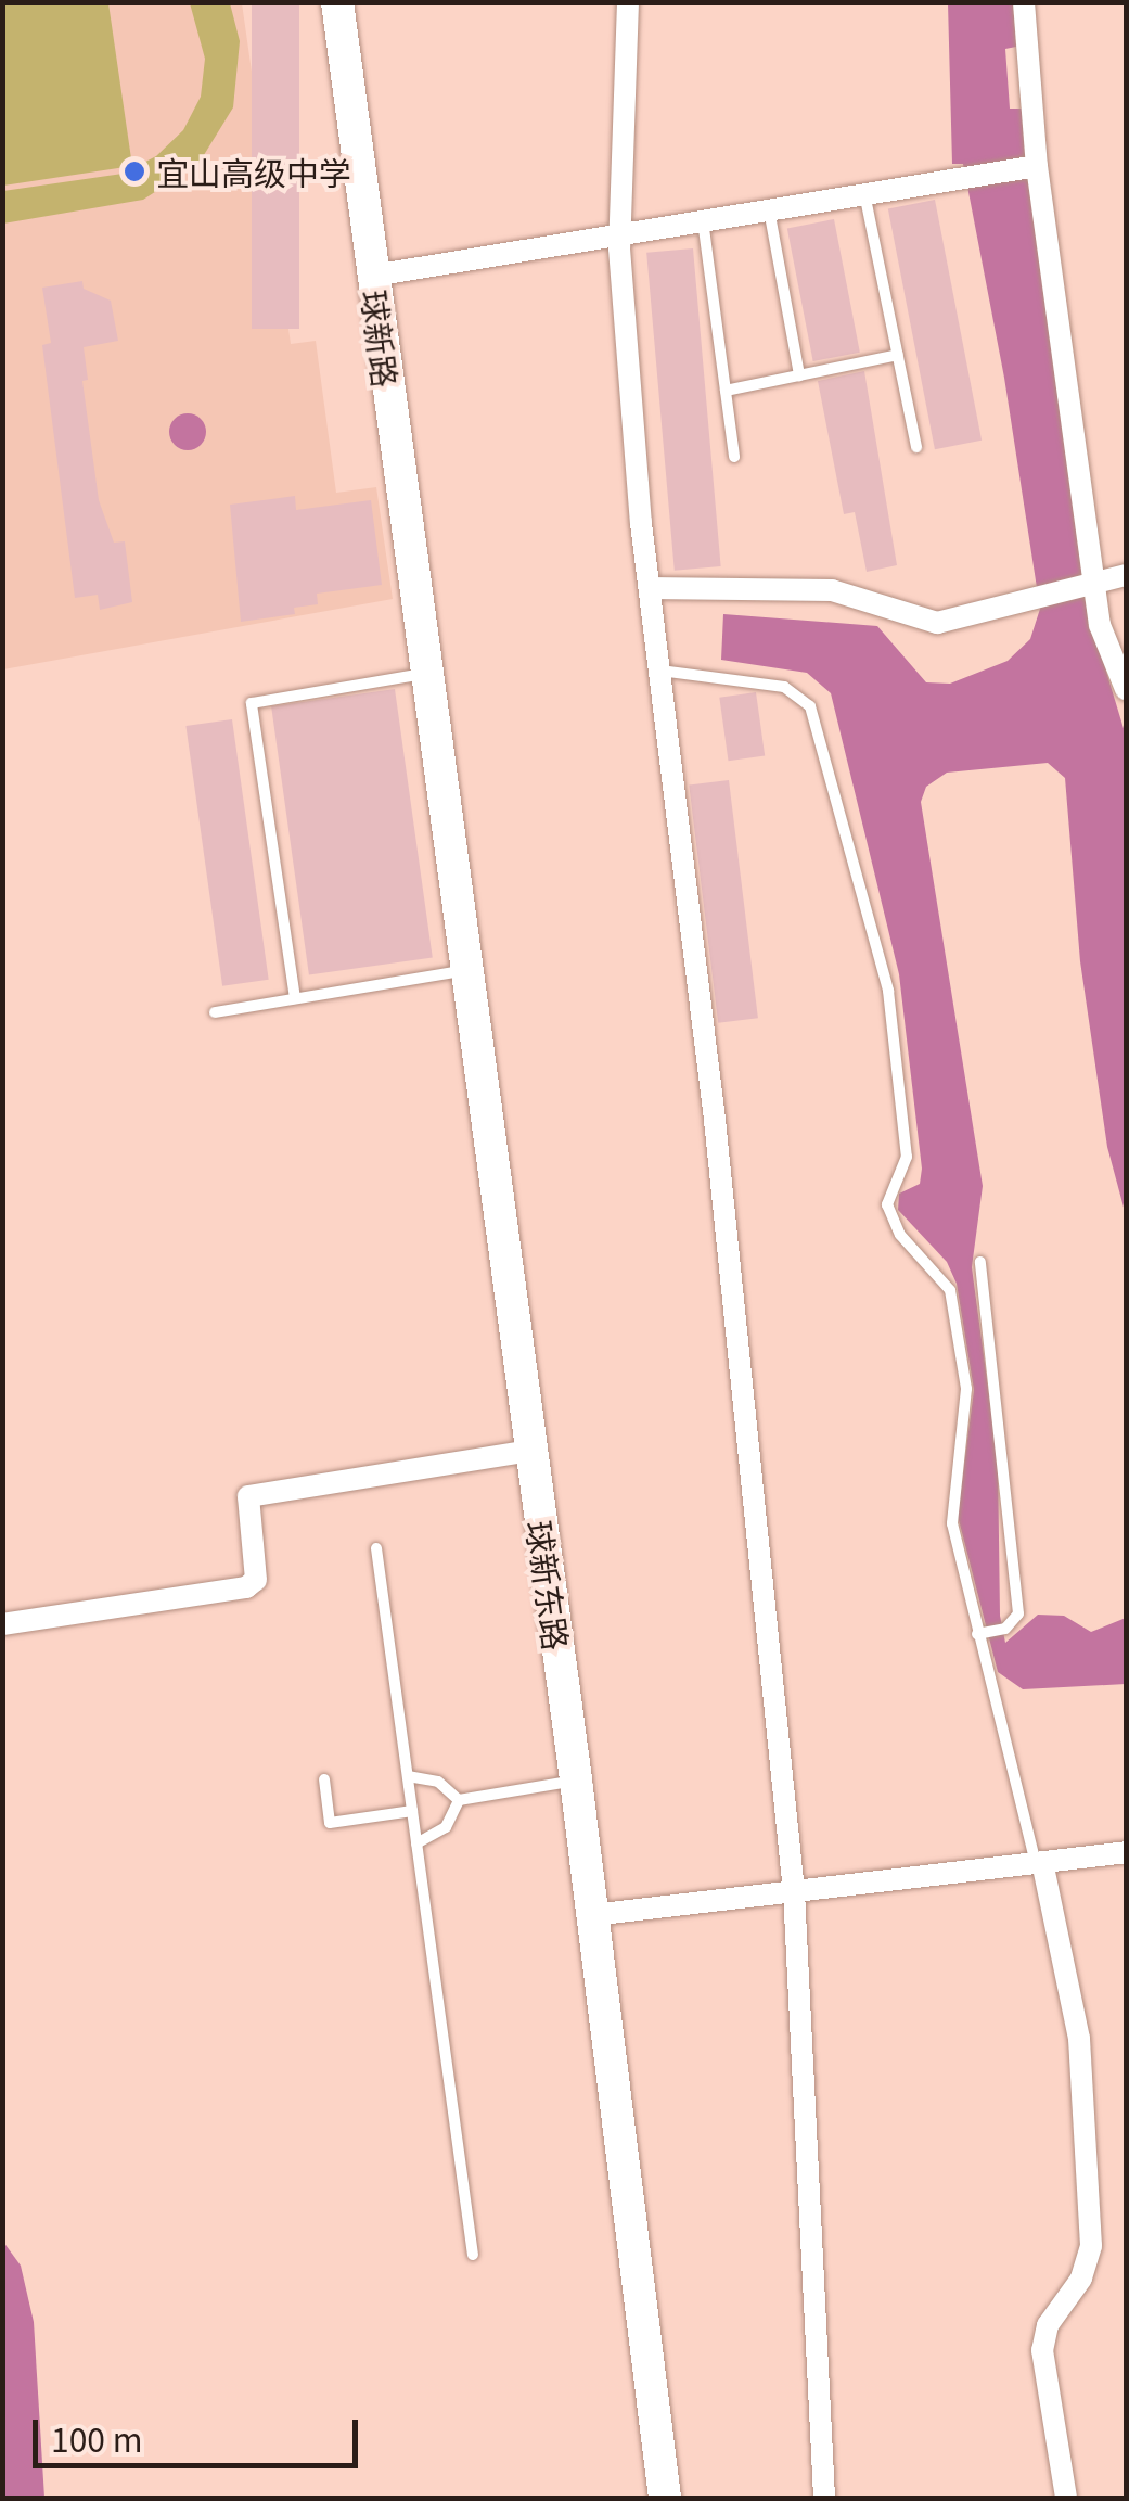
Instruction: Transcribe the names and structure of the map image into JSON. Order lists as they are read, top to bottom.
{
  "streets": {
    "street": ["球新路", "球新东路"]
  },
  "crossings": [
    ["球新路", "球新东路"]
  ],
  "places": ["宜山高级中学"],
  "scale_bar": "100 m"
}
